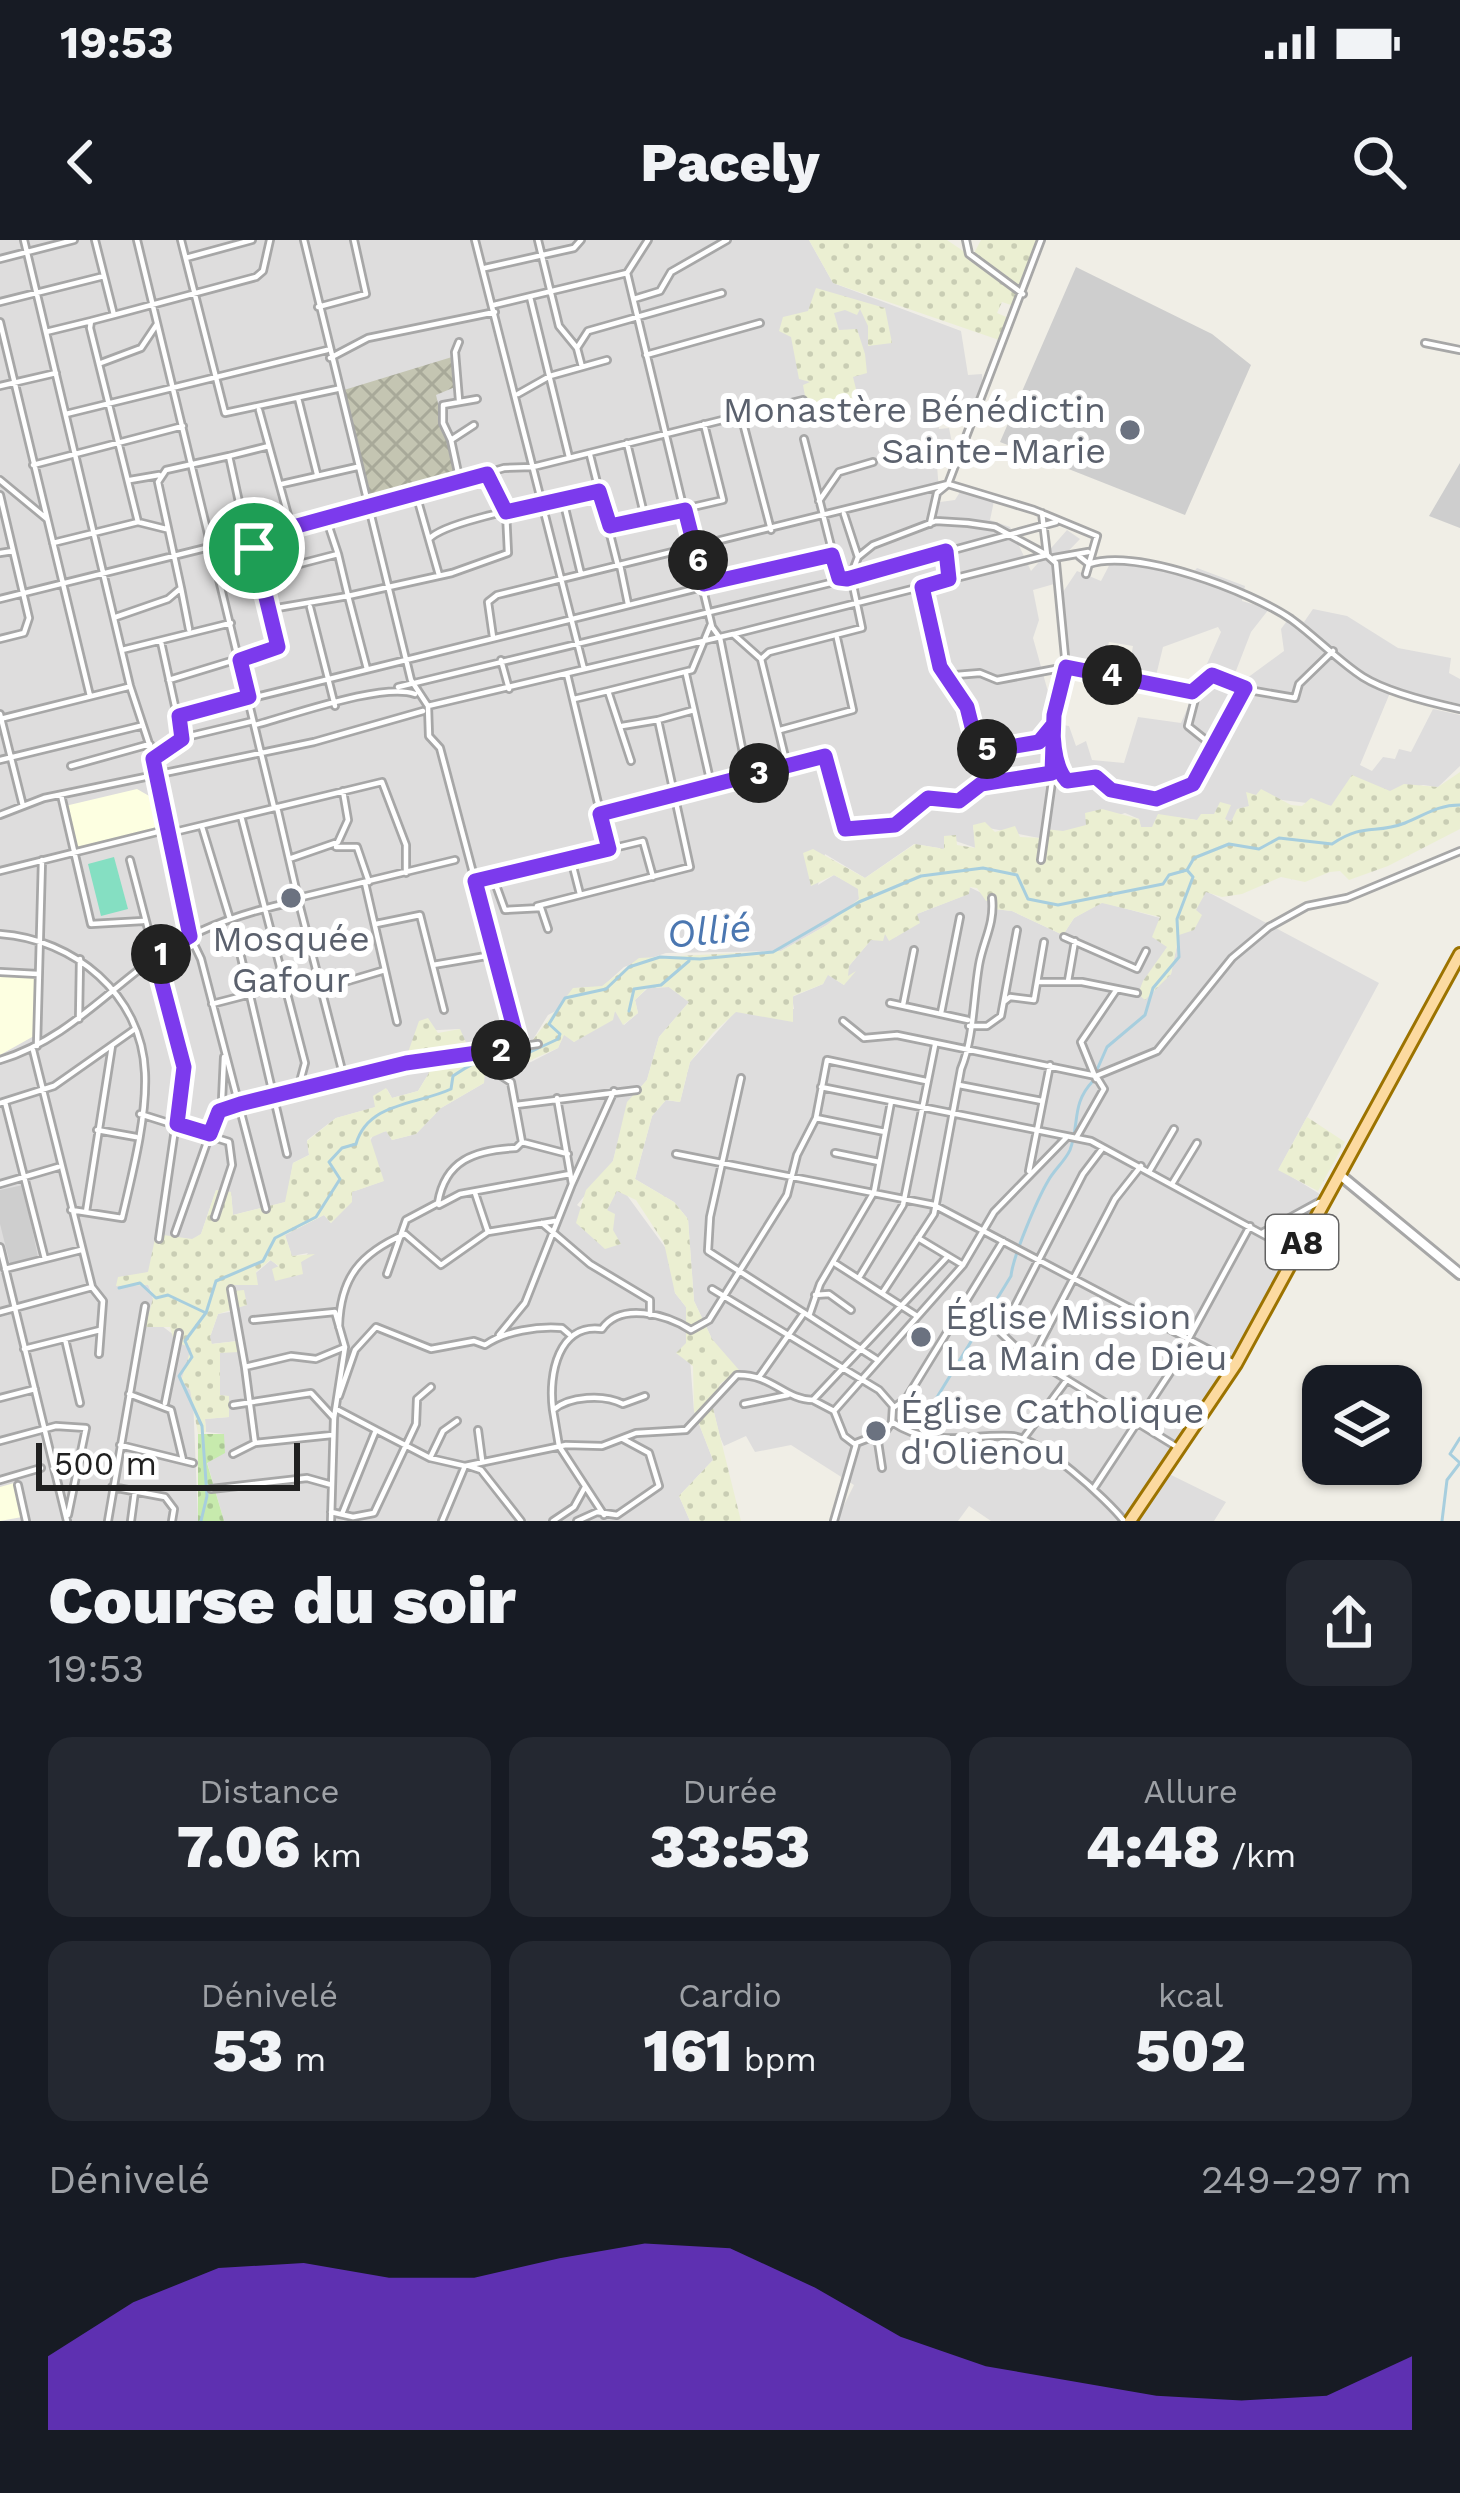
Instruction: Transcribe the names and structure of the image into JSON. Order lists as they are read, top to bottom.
{
  "streets": {
    "main road": ["A8"]
  },
  "water": ["Ollié"],
  "places": [
    "Monastère Bénédictin Sainte-Marie",
    "Mosquée Gafour",
    "Église Mission La Main de Dieu",
    "Église Catholique d'Olienou"
  ],
  "scale_bar": "500 m",
  "page": {
    "status": "19:53",
    "header": "Pacely",
    "pins": [
      "6",
      "4",
      "5",
      "3",
      "1",
      "2"
    ],
    "scale": "500 m",
    "heading": ["Course du soir", "19:53"],
    "stats": [
      ["Distance", "7.06 km"],
      ["Durée", "33:53"],
      ["Allure", "4:48 /km"],
      ["Dénivelé", "53 m"],
      ["Cardio", "161 bpm"],
      ["kcal", "502"]
    ],
    "chart": ["Dénivelé", "249–297 m"]
  }
}
